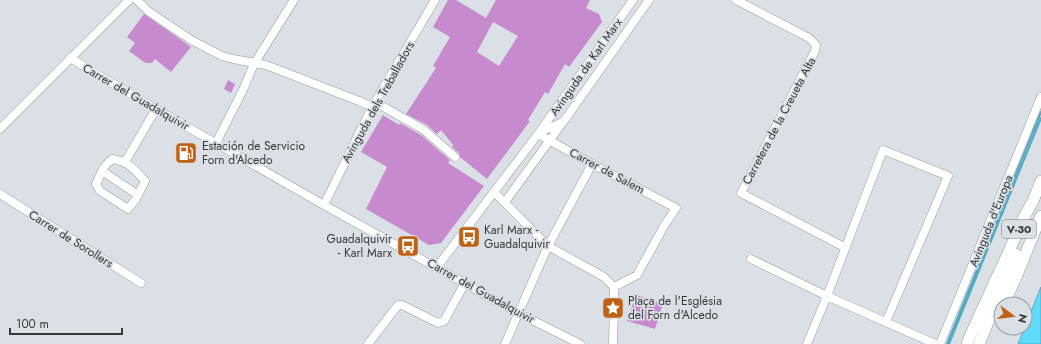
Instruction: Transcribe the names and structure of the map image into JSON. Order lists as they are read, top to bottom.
{
  "streets": {
    "highway": ["V-30"],
    "street": [
      "Avinguda de Karl Marx",
      "Carrer del Guadalquivir",
      "Avinguda dels Treballadors",
      "Carretera de la Creueta Alta",
      "Carrer de Salem",
      "Avinguda d'Europa",
      "Carrer de Sorollers"
    ]
  },
  "crossings": [
    ["Avinguda de Karl Marx", "Carrer del Guadalquivir"],
    ["Avinguda de Karl Marx", "Carrer de Salem"],
    ["Carrer del Guadalquivir", "Avinguda dels Treballadors"]
  ],
  "places": {
    "fuel station": ["Estación de Servicio Forn d'Alcedo"],
    "bus stop": ["Karl Marx - Guadalquivir", "Guadalquivir - Karl Marx"],
    "place": ["Plaça de l'Església del Forn d'Alcedo"]
  },
  "scale_bar": "100 m",
  "north": "right"
}
